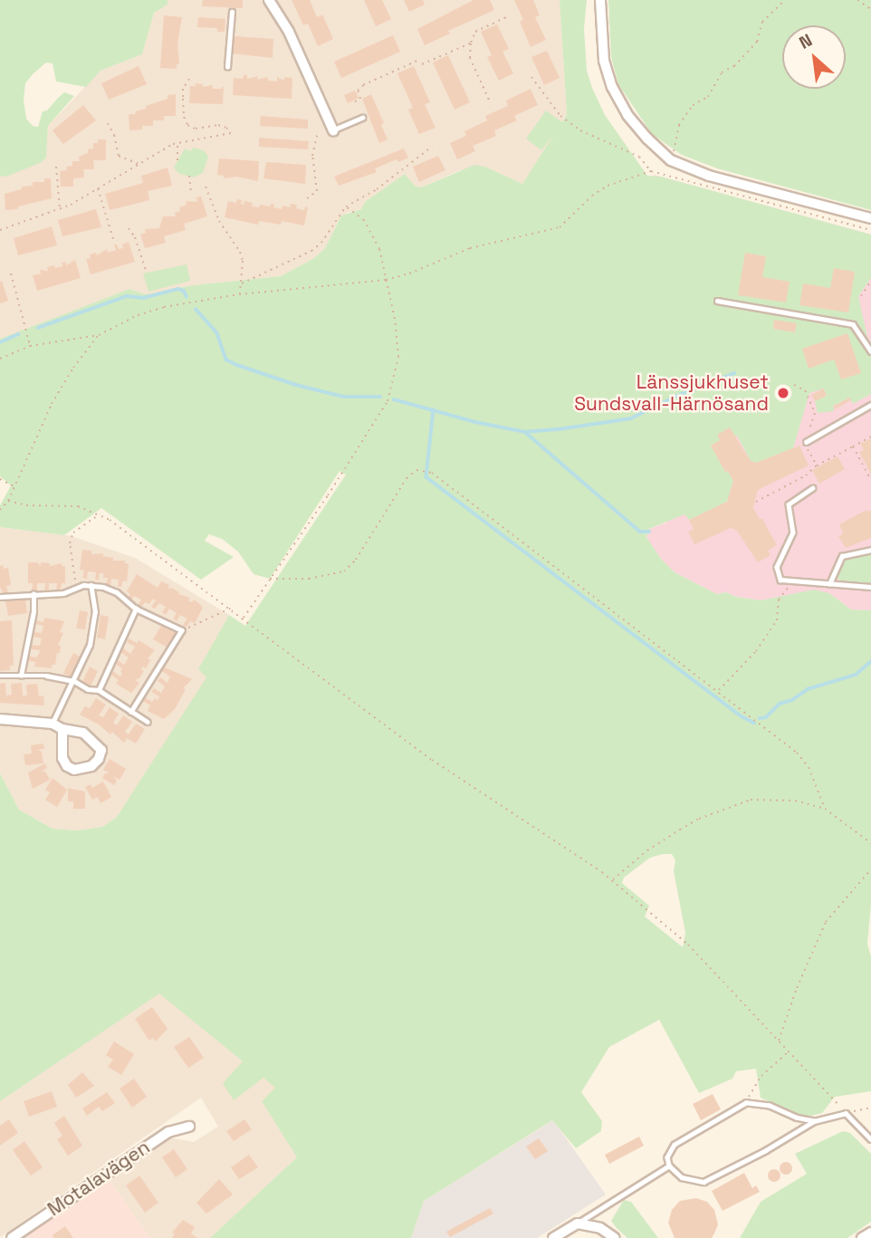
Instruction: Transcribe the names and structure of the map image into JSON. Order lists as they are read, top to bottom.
{
  "streets": {
    "street": ["Motalavägen"]
  },
  "places": ["Länssjukhuset Sundsvall-Härnösand"],
  "north": "top left"
}
